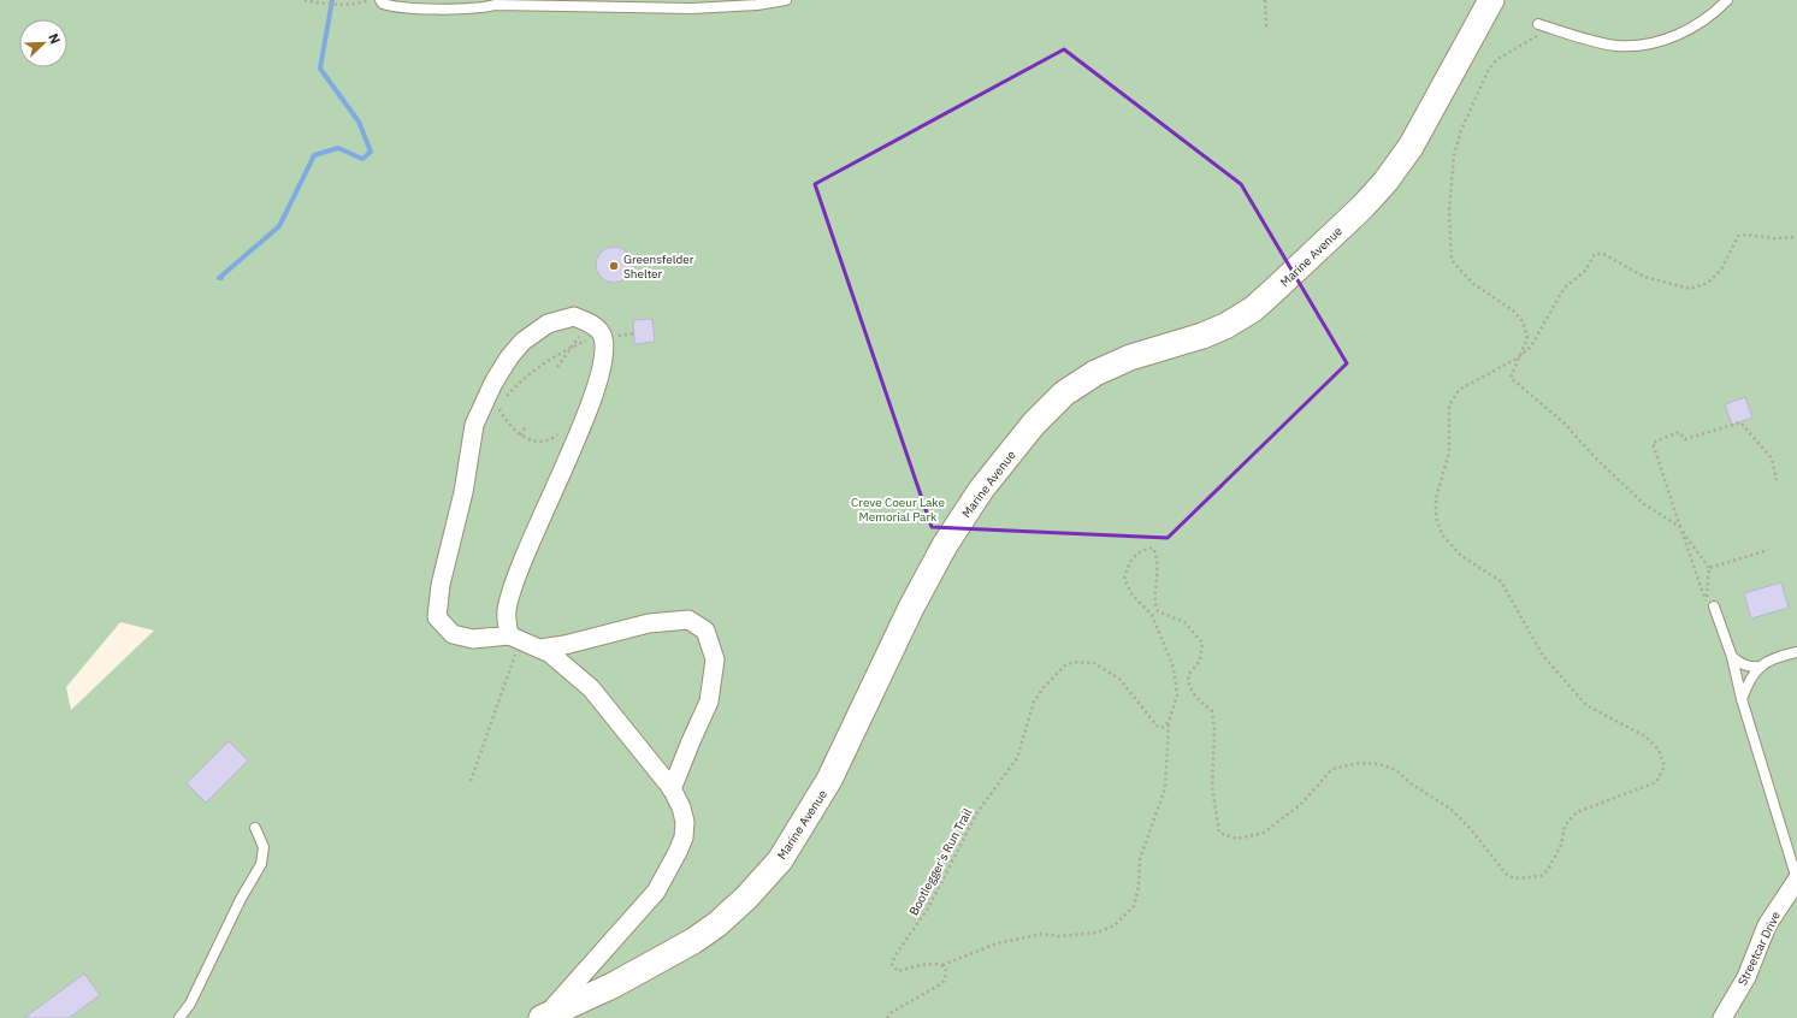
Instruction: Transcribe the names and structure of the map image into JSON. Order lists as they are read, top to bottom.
{
  "streets": {
    "main road": ["Marine Avenue"],
    "street": ["Streetcar Drive"],
    "path": ["Bootlegger's Run Trail"]
  },
  "parks": ["Creve Coeur Lake Memorial Park"],
  "places": ["Greensfelder Shelter"],
  "north": "top right"
}
